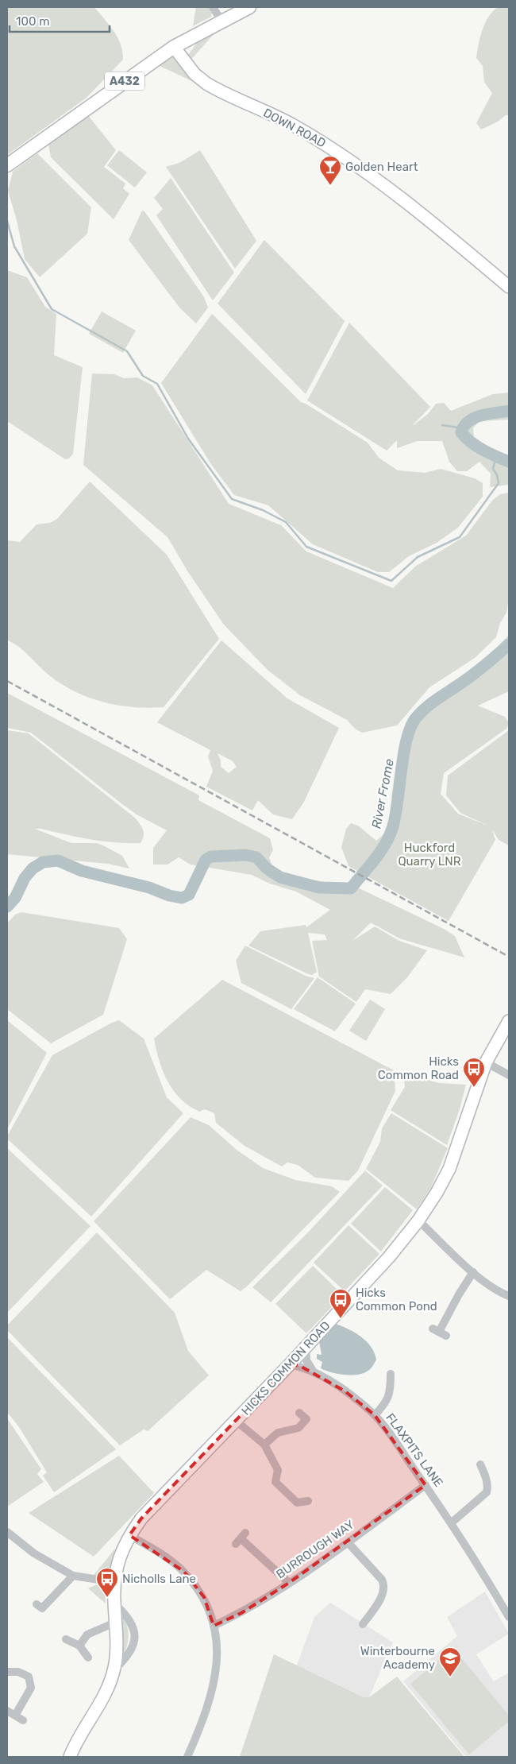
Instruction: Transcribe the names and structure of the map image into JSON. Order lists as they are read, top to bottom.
{
  "streets": {
    "main road": ["A432"],
    "street": [
      "DOWN ROAD",
      "HICKS COMMON ROAD",
      "FLAXPITS LANE",
      "BURROUGH WAY"
    ]
  },
  "crossings": [
    ["A432", "DOWN ROAD"],
    ["HICKS COMMON ROAD", "FLAXPITS LANE"],
    ["FLAXPITS LANE", "BURROUGH WAY"]
  ],
  "water": ["River Frome"],
  "parks": ["Huckford Quarry LNR"],
  "places": {
    "bar": ["Golden Heart"],
    "bus stop": ["Hicks Common Road", "Hicks Common Pond", "Nicholls Lane"],
    "school or university": ["Winterbourne Academy"]
  },
  "scale_bar": "100 m"
}
